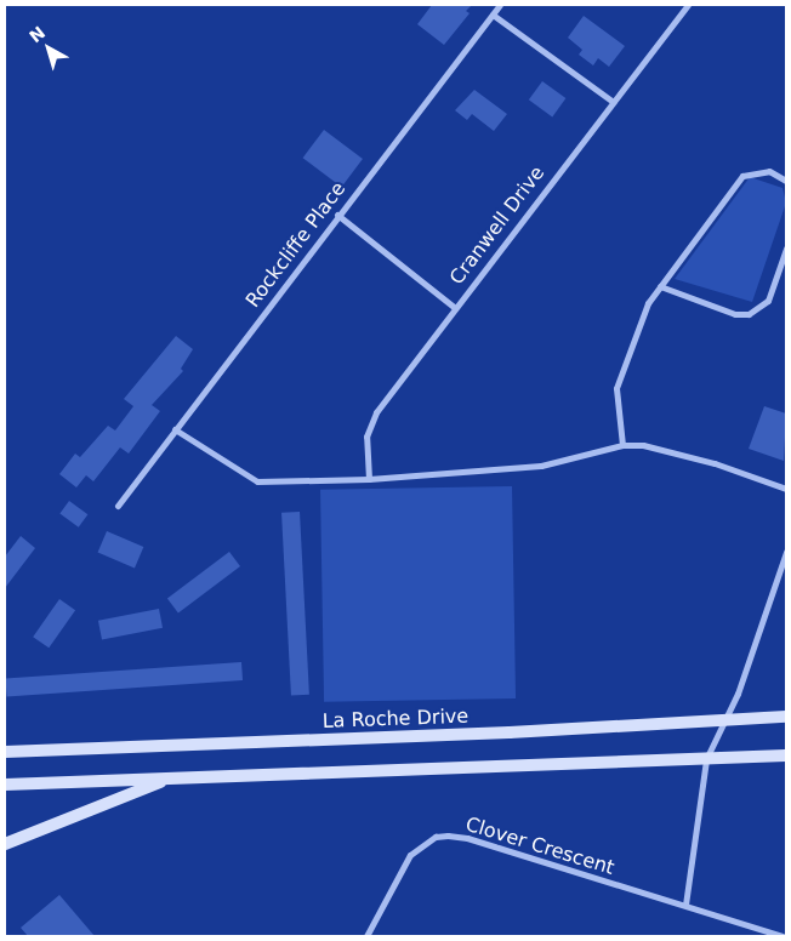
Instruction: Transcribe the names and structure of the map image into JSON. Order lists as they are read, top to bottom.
{
  "streets": {
    "street": [
      "Cranwell Drive",
      "Rockcliffe Place",
      "La Roche Drive",
      "Clover Crescent"
    ]
  },
  "north": "top left"
}
